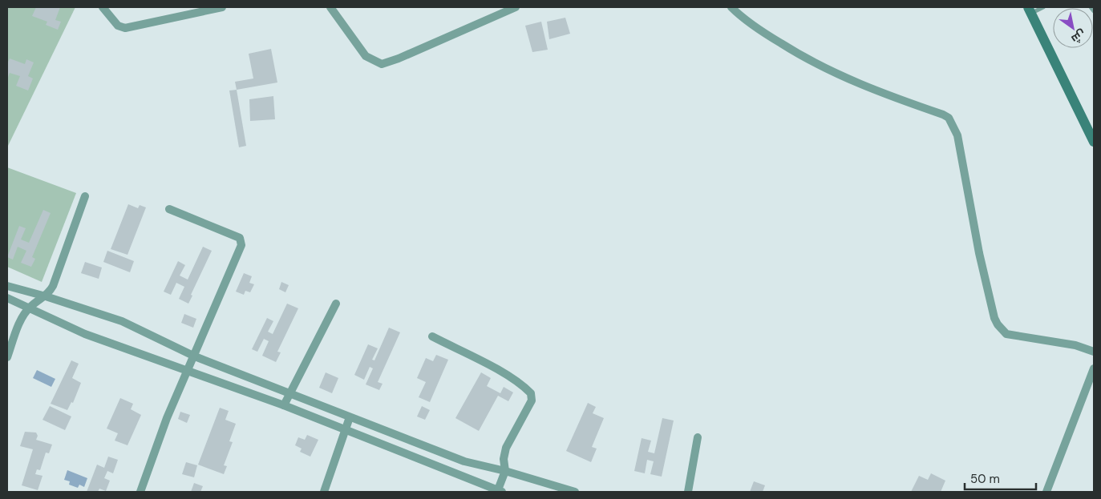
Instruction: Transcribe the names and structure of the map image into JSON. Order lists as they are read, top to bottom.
{
  "scale_bar": "50 m",
  "north": "bottom right"
}
